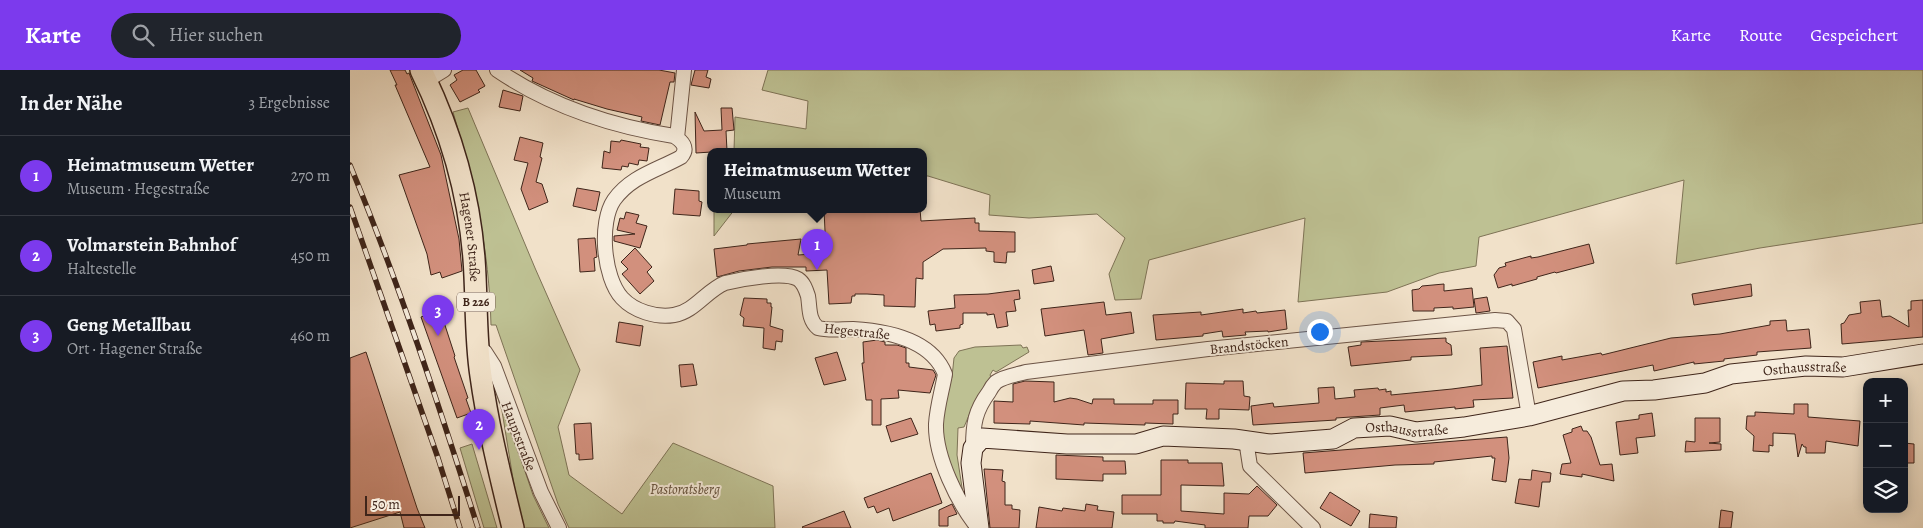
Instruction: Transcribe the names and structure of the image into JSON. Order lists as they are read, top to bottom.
{
  "streets": {
    "main road": ["Hagener Straße", "B 226"],
    "street": [
      "Hegestraße",
      "Brandstöcken",
      "Osthausstraße",
      "Hauptstraße"
    ]
  },
  "crossings": [
    ["Hagener Straße", "Hauptstraße"],
    ["Brandstöcken", "Osthausstraße"]
  ],
  "parks": ["Pastoratsberg"],
  "scale_bar": "50 m",
  "page": {
    "header": "Karte",
    "search": "Hier suchen",
    "nav": ["Karte", "Route", "Gespeichert"],
    "heading": ["In der Nähe", "3 Ergebnisse"],
    "list": [
      {
        "mark": "1",
        "name": "Heimatmuseum Wetter",
        "note": "Museum · Hegestraße",
        "value": "270 m"
      },
      {
        "mark": "2",
        "name": "Volmarstein Bahnhof",
        "note": "Haltestelle",
        "value": "450 m"
      },
      {
        "mark": "3",
        "name": "Geng Metallbau",
        "note": "Ort · Hagener Straße",
        "value": "460 m"
      }
    ],
    "popup": ["Heimatmuseum Wetter", "Museum"],
    "pins": ["1", "3", "2"],
    "map_buttons": ["+", "−"],
    "scale": "50 m"
  }
}
